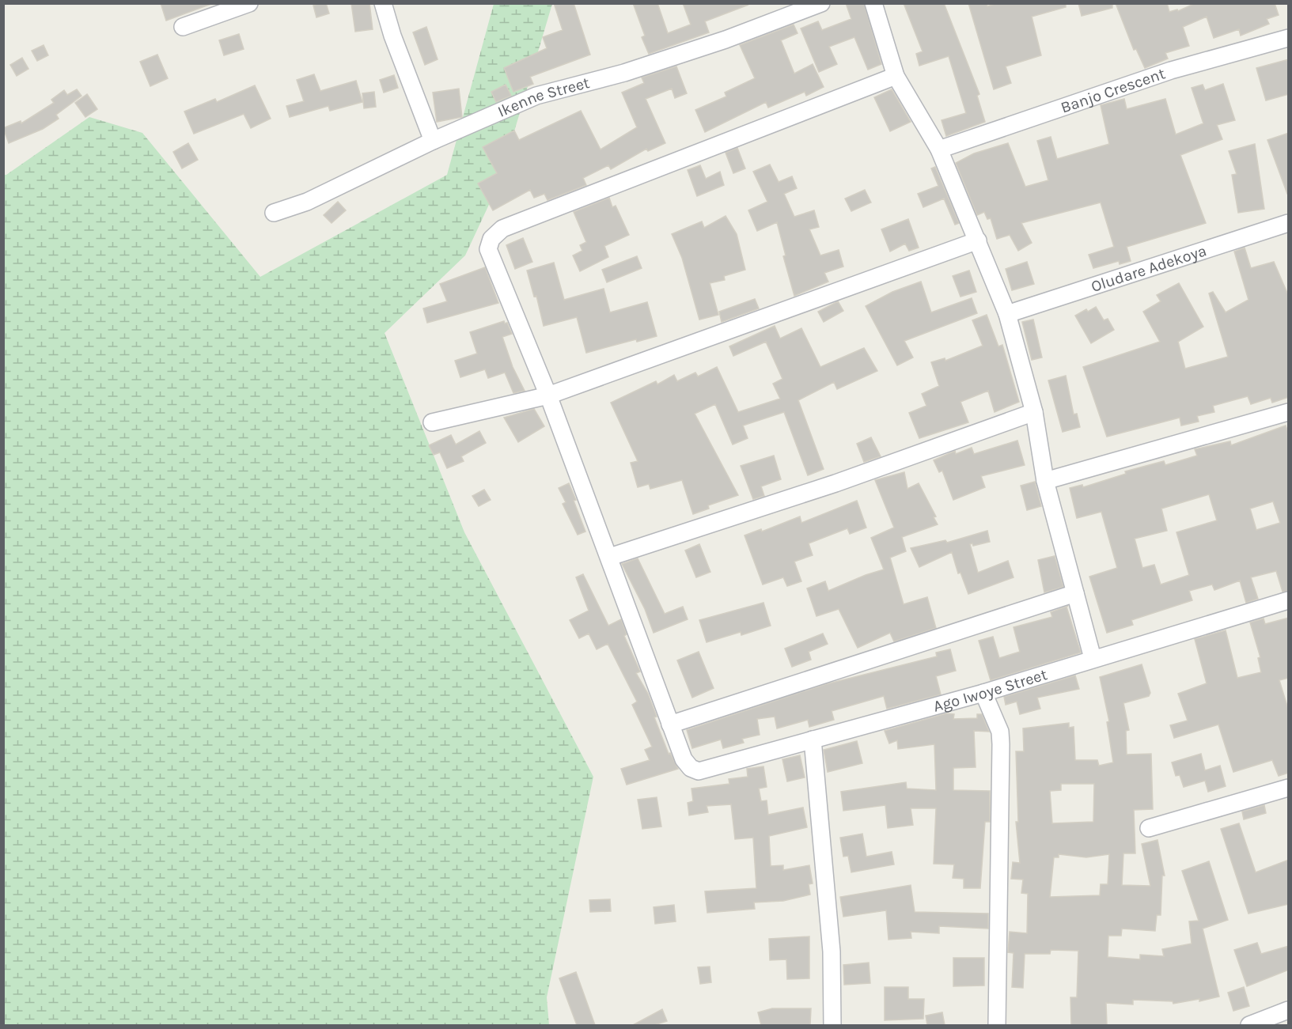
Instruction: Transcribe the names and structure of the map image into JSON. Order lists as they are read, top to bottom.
{
  "streets": {
    "street": [
      "Banjo Crescent",
      "Ikenne Street",
      "Oludare Adekoya",
      "Ago Iwoye Street"
    ]
  }
}
